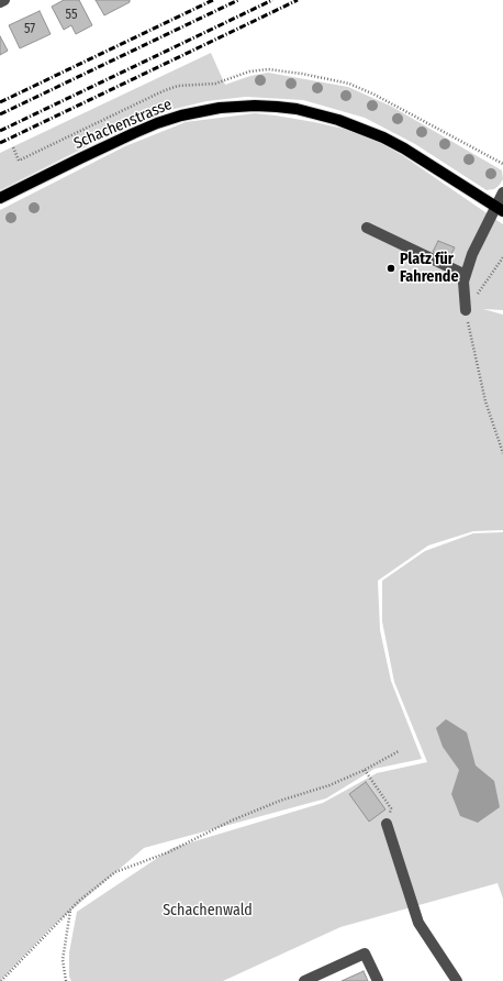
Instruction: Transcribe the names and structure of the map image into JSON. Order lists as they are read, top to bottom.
{
  "streets": {
    "main road": ["Schachenstrasse"]
  },
  "parks": ["Schachenwald"],
  "places": ["Platz für Fahrende"],
  "house_numbers": ["55", "57"]
}
